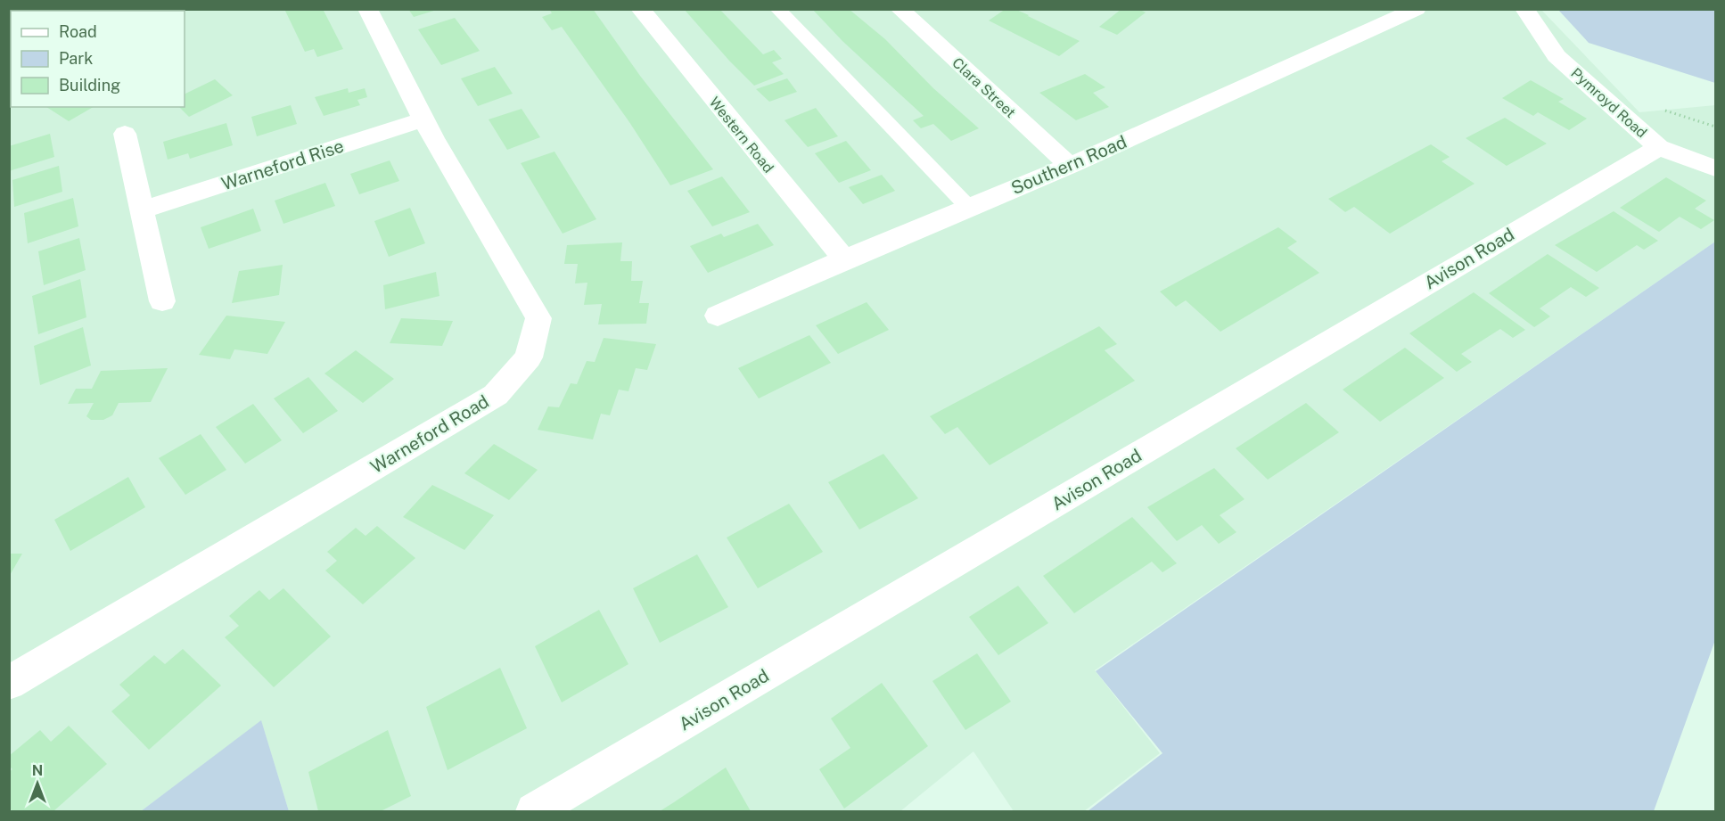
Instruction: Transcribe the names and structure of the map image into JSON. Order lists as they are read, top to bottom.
{
  "streets": {
    "street": [
      "Clara Street",
      "Pymroyd Road",
      "Western Road",
      "Warneford Rise",
      "Southern Road",
      "Avison Road",
      "Warneford Road"
    ]
  },
  "crossings": [
    ["Clara Street", "Southern Road"],
    ["Pymroyd Road", "Avison Road"],
    ["Western Road", "Southern Road"],
    ["Warneford Rise", "Warneford Road"]
  ],
  "legend": ["Road", "Park", "Building"],
  "north": "top"
}
